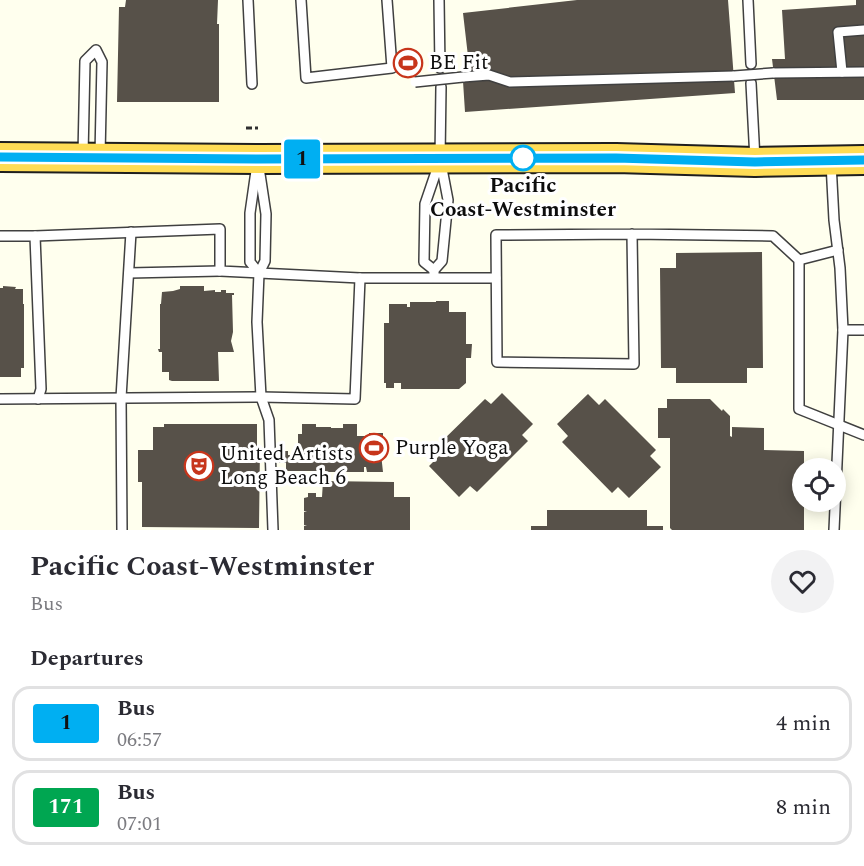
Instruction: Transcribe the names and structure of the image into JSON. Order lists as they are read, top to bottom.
{
  "places": {
    "sports": ["BE Fit", "Purple Yoga"],
    "other": ["Pacific Coast-Westminster"],
    "theatre": ["United Artists Long Beach 6"]
  },
  "lines": ["bus line 1"],
  "page": {
    "on_map": "1",
    "heading": [
      ["Pacific Coast-Westminster", "Bus"],
      "Departures"
    ],
    "list": [
      {
        "mark": "1",
        "name": "Bus",
        "note": "06:57",
        "value": "4 min"
      },
      {
        "mark": "171",
        "name": "Bus",
        "note": "07:01",
        "value": "8 min"
      }
    ]
  }
}
